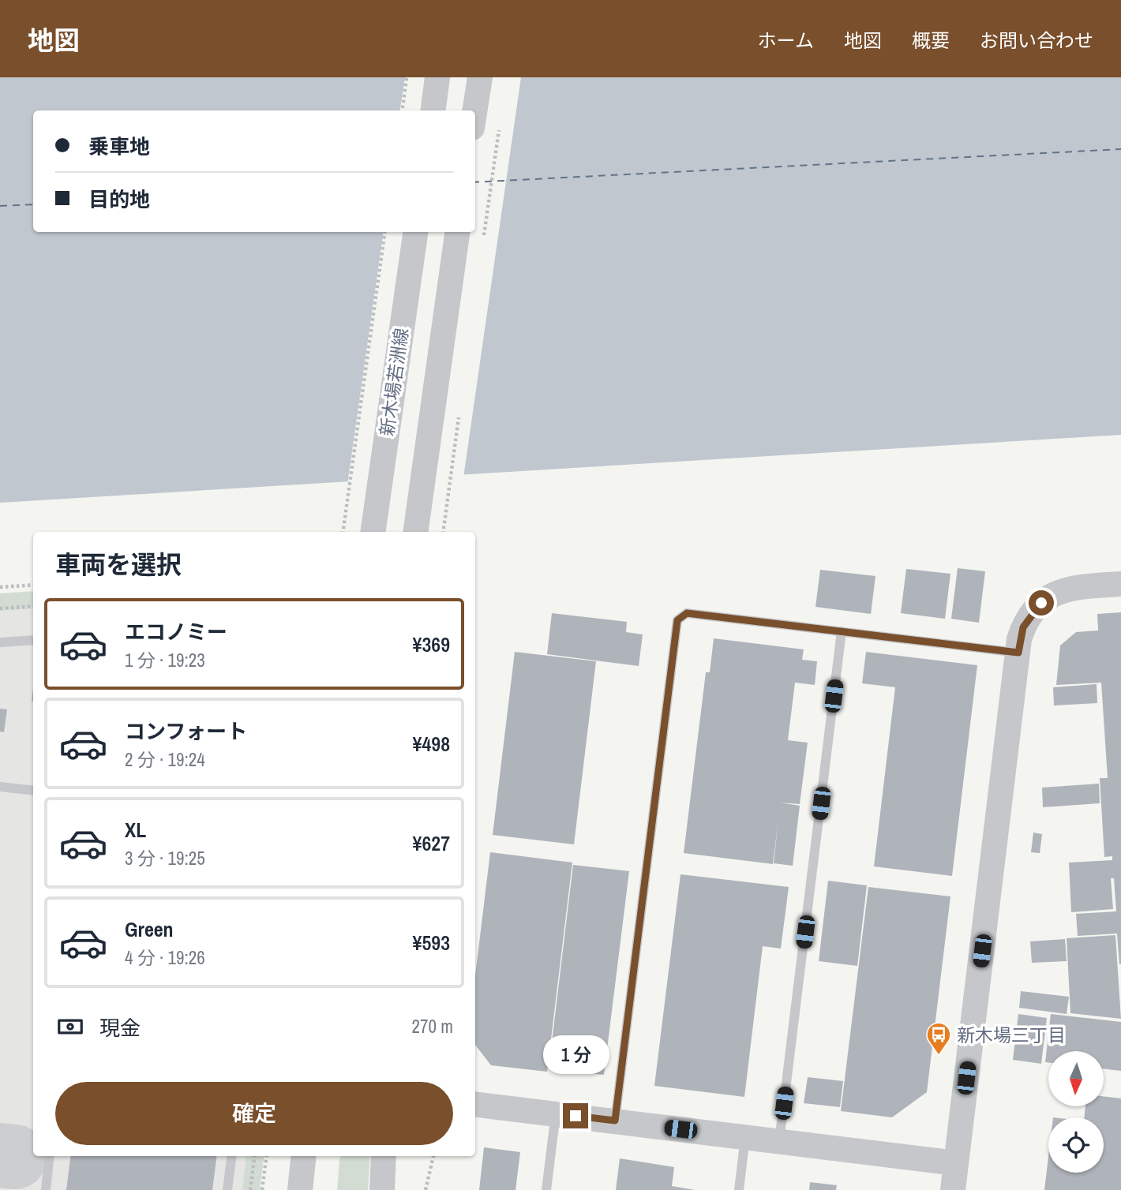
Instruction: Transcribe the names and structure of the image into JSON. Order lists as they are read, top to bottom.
{
  "streets": {
    "street": ["新木場若洲線"]
  },
  "places": {
    "bus stop": ["新木場三丁目"]
  },
  "north": "bottom",
  "page": {
    "header": "地図",
    "nav": [
      "ホーム",
      "地図",
      "概要",
      "お問い合わせ"
    ],
    "banner": ["乗車地", "目的地"],
    "heading": "車両を選択",
    "list": [
      {
        "name": "エコノミー",
        "note": "1 分 · 19:23",
        "value": "¥369"
      },
      {
        "name": "コンフォート",
        "note": "2 分 · 19:24",
        "value": "¥498"
      },
      {
        "name": "XL",
        "note": "3 分 · 19:25",
        "value": "¥627"
      },
      {
        "name": "Green",
        "note": "4 分 · 19:26",
        "value": "¥593"
      }
    ],
    "pay": ["現金", "270 m"],
    "bubble": "1 分",
    "buttons": "確定"
  }
}
